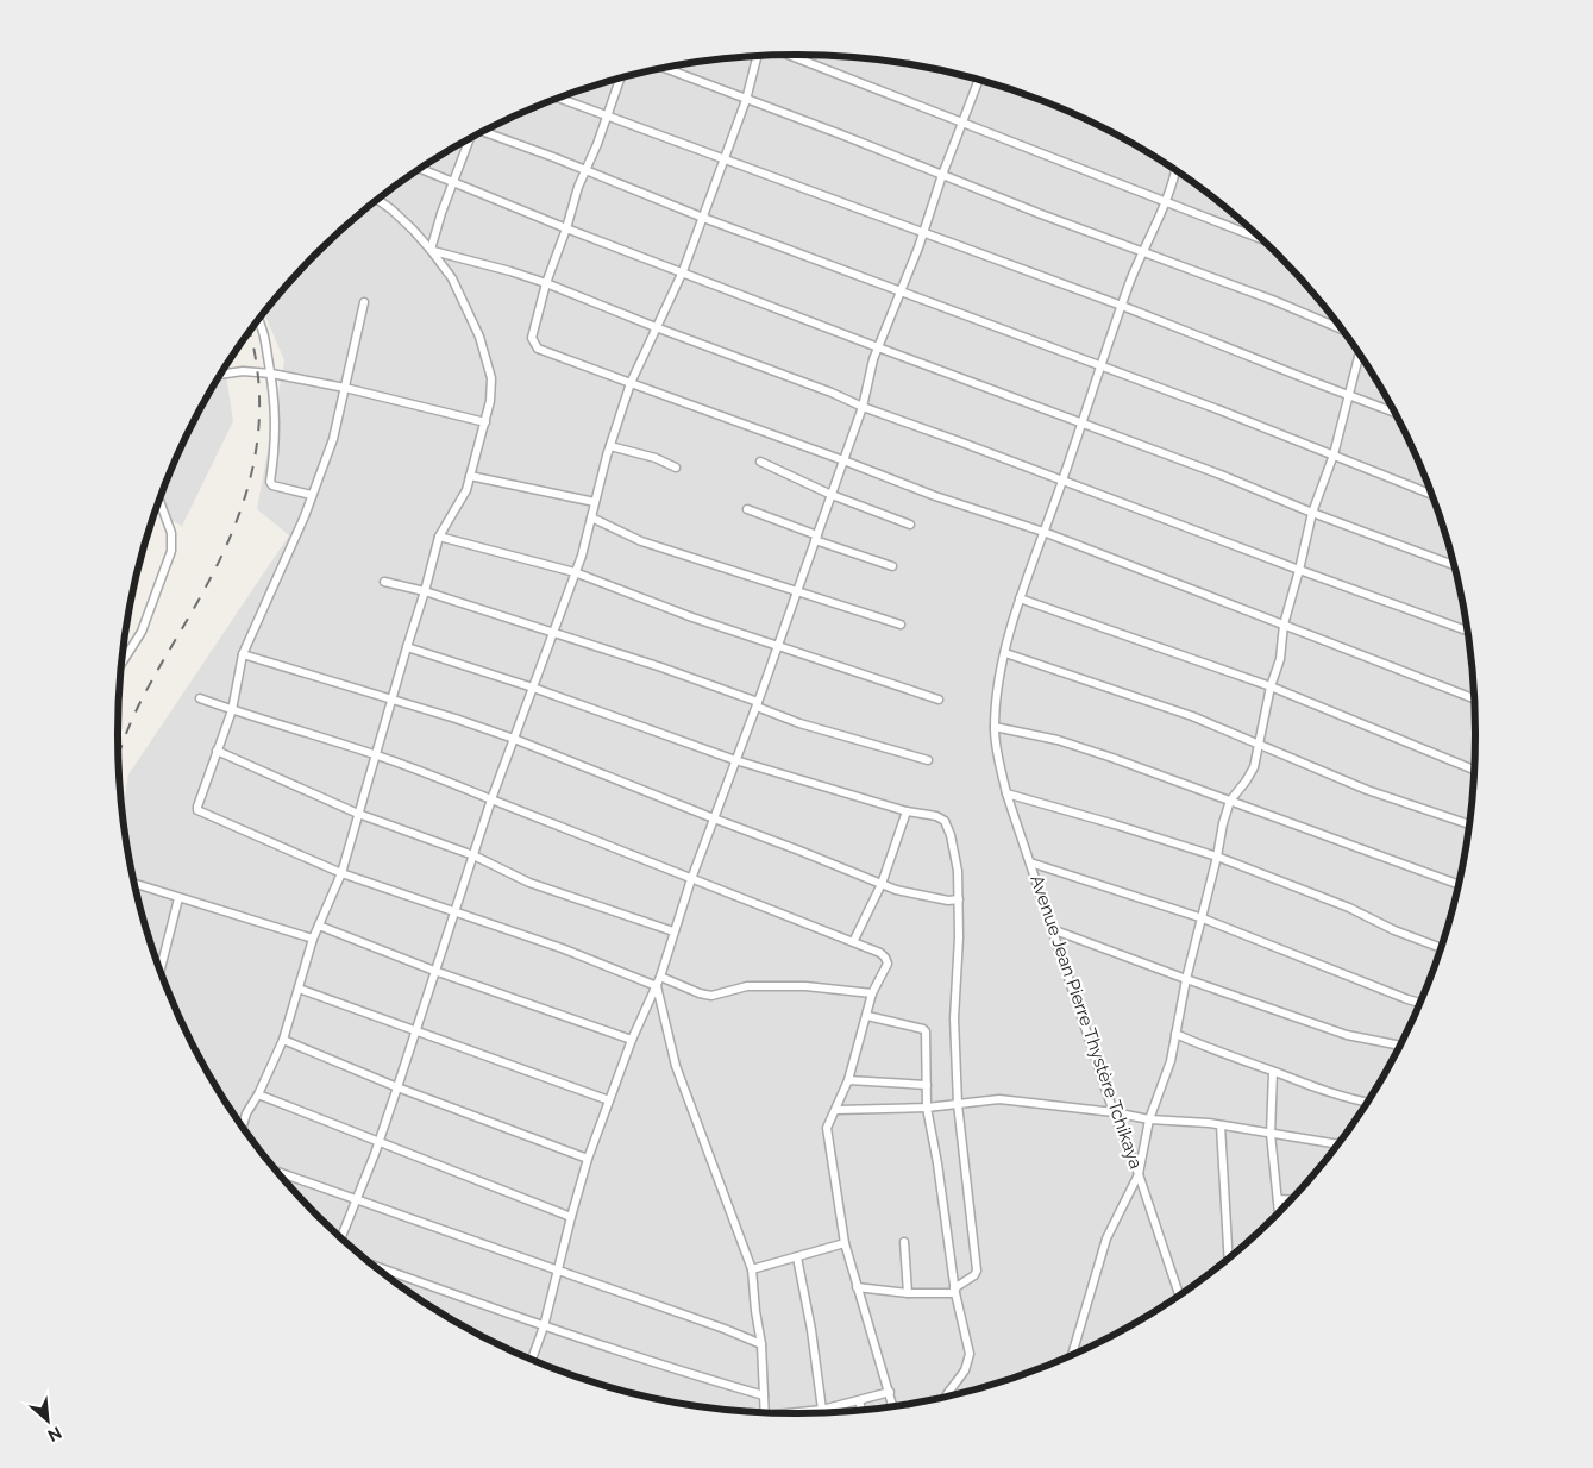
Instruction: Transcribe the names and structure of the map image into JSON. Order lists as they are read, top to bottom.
{
  "streets": {
    "street": ["Avenue Jean Pierre Thystère Tchikaya"]
  },
  "north": "bottom right"
}
